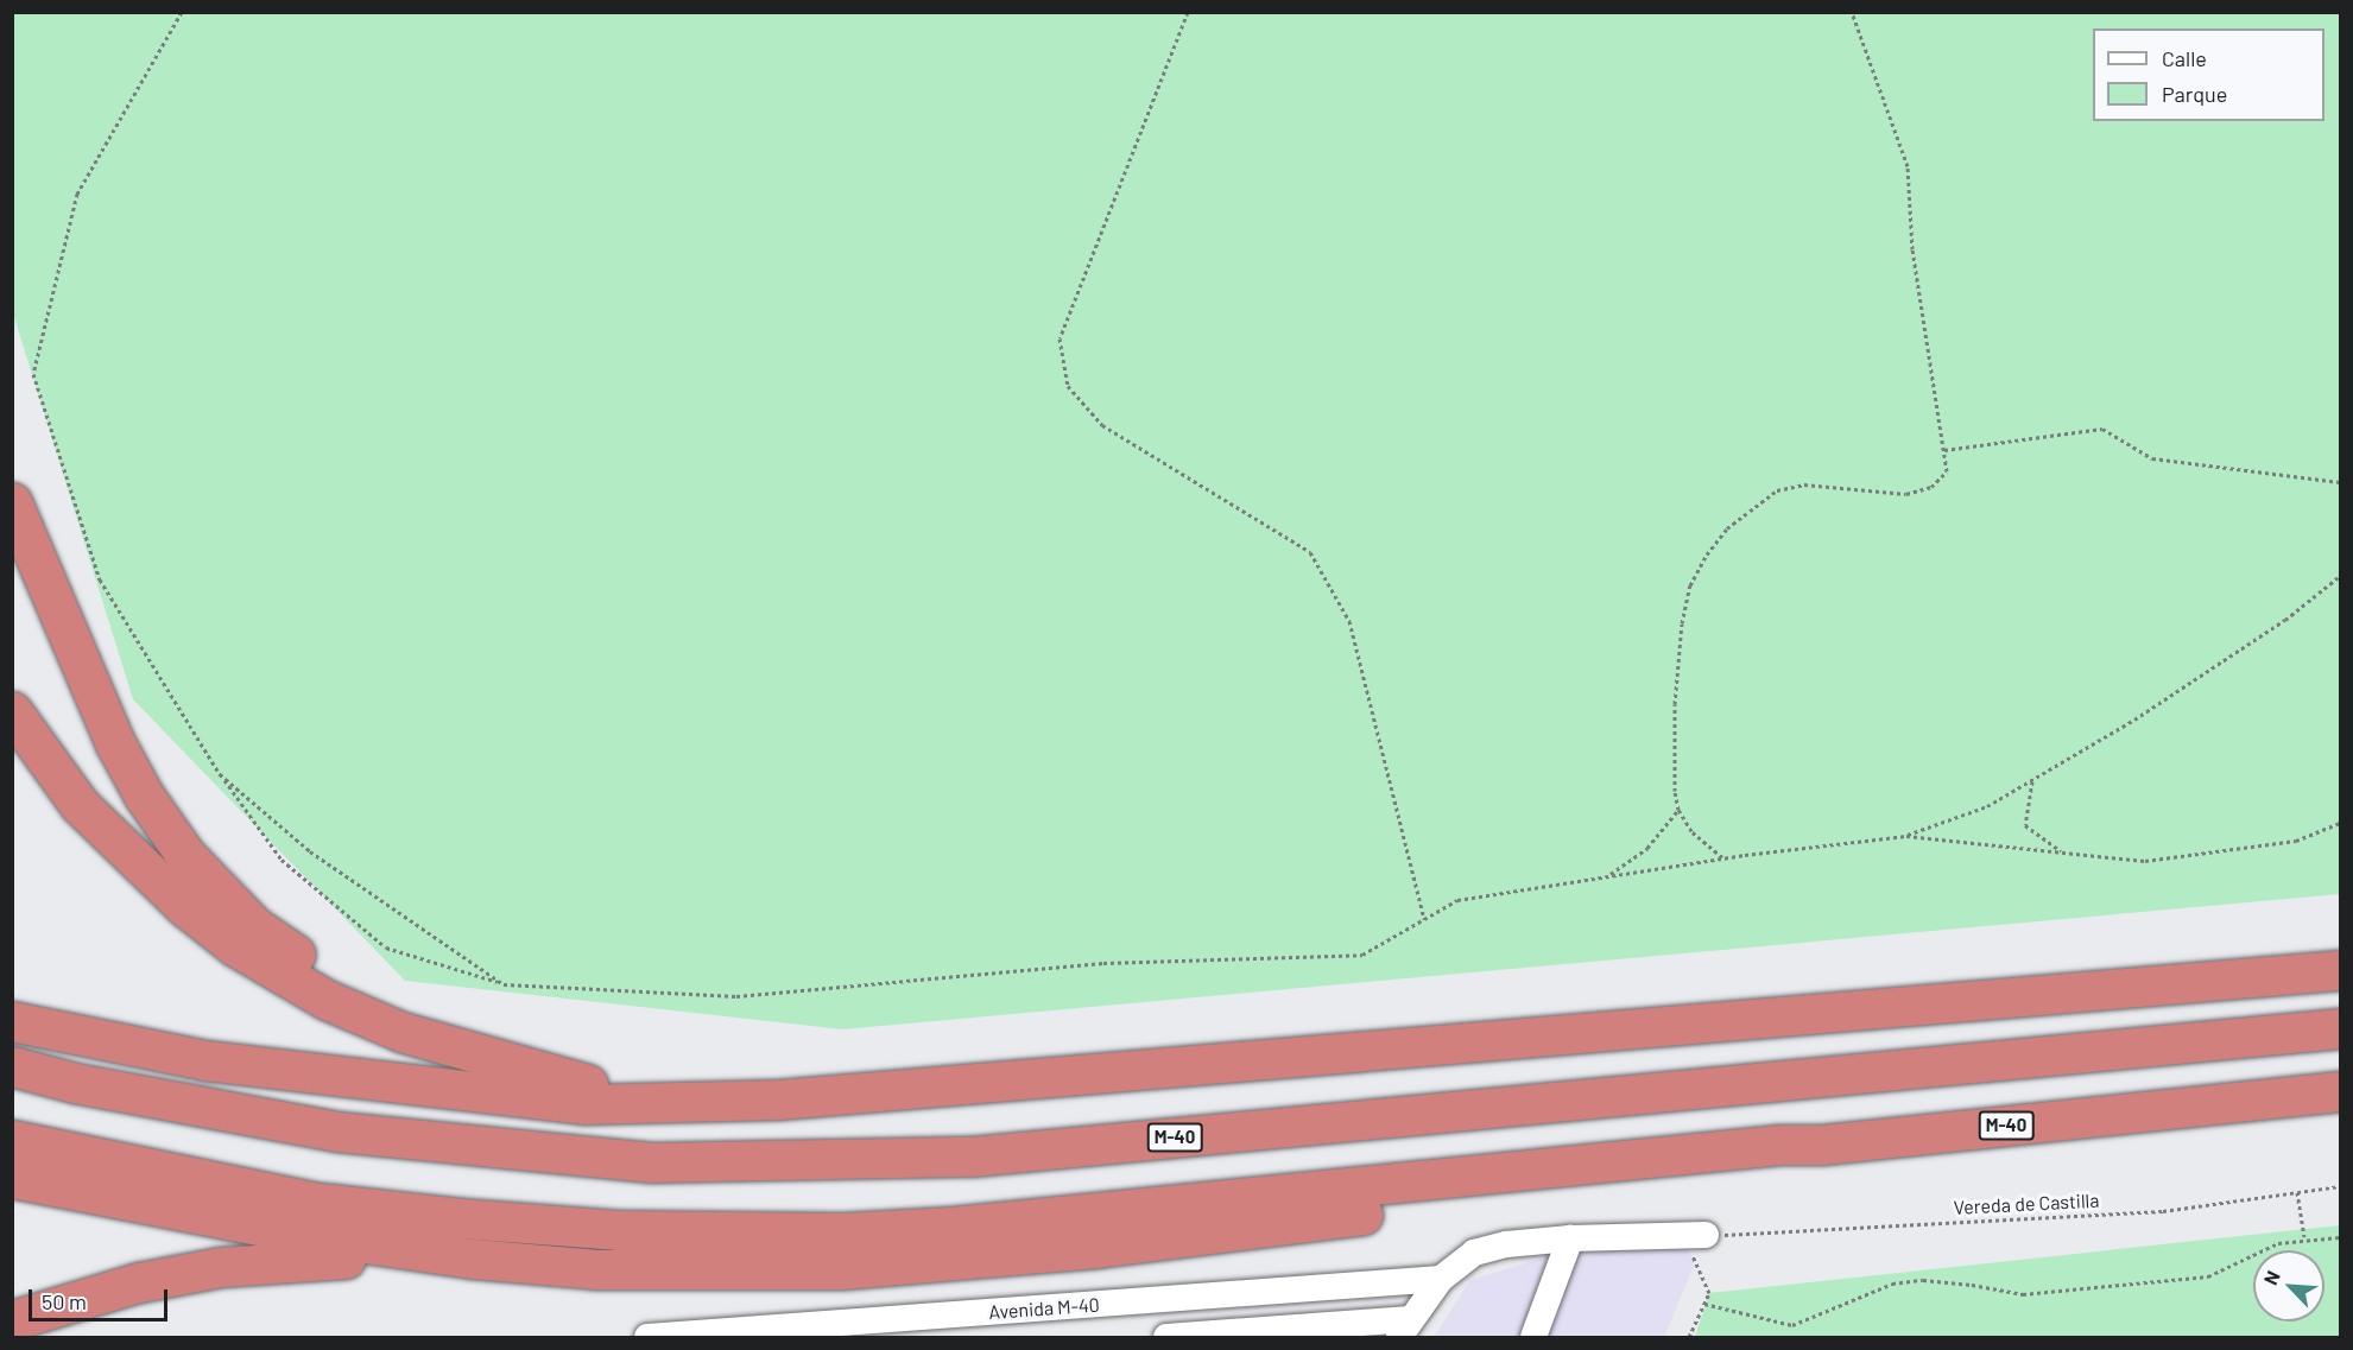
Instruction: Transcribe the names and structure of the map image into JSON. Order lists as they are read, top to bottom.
{
  "streets": {
    "highway": ["M-40"],
    "street": ["Avenida M-40"],
    "path": ["Vereda de Castilla"]
  },
  "legend": ["Calle", "Parque"],
  "scale_bar": "50 m",
  "north": "top left"
}
